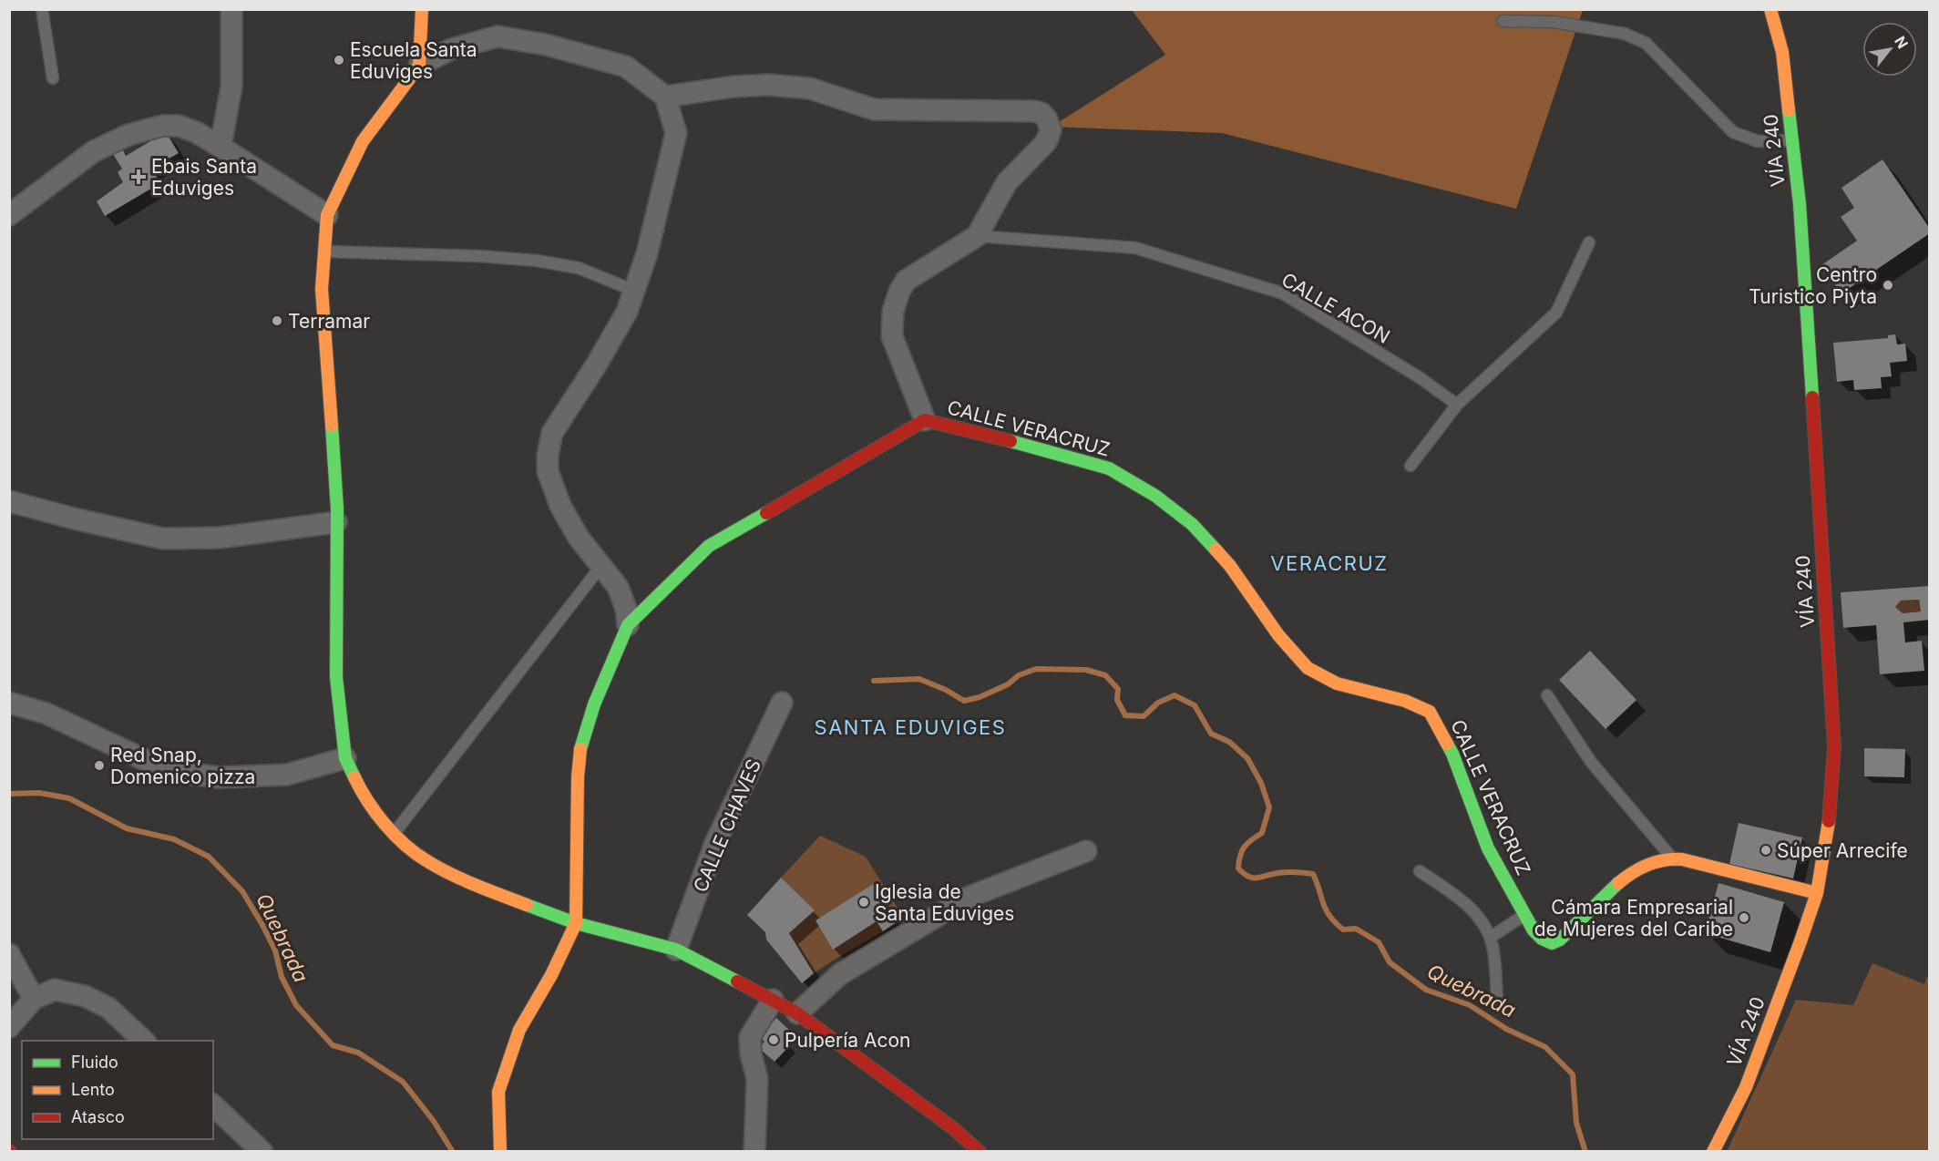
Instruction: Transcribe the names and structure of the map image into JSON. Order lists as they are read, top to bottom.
{
  "streets": {
    "street": ["VÍA 240", "CALLE VERACRUZ", "CALLE CHAVES"],
    "lane": ["CALLE ACON"]
  },
  "crossings": [
    ["VÍA 240", "CALLE VERACRUZ"]
  ],
  "districts": ["VERACRUZ", "SANTA EDUVIGES"],
  "water": ["Quebrada"],
  "places": {
    "other": [
      "Escuela Santa Eduviges",
      "Centro Turistico Piyta",
      "Terramar",
      "Red Snap, Domenico pizza",
      "Súper Arrecife",
      "Iglesia de Santa Eduviges",
      "Cámara Empresarial de Mujeres del Caribe",
      "Pulpería Acon"
    ],
    "health": ["Ebais Santa Eduviges"]
  },
  "legend": ["Fluido", "Lento", "Atasco"],
  "north": "top right"
}
